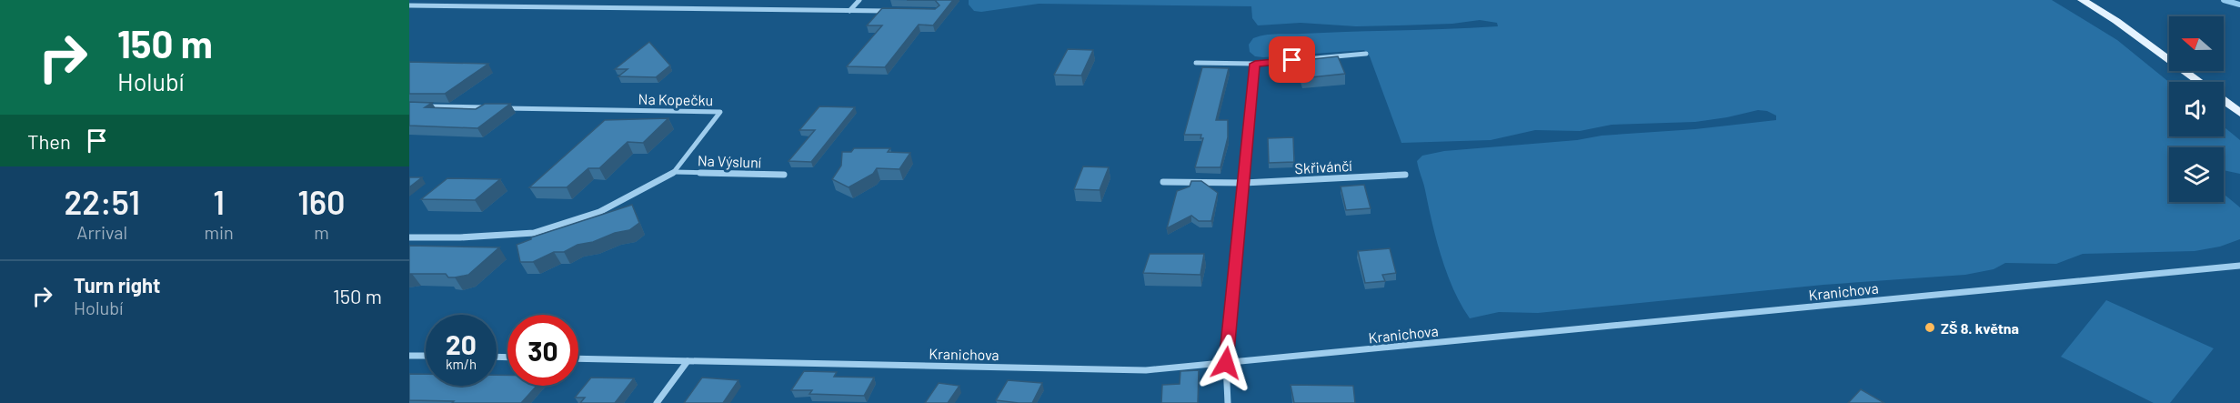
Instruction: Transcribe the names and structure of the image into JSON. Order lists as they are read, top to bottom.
{
  "streets": {
    "street": [
      "Na Kopečku",
      "Na Výsluní",
      "Skřivánčí",
      "Kranichova"
    ]
  },
  "crossings": [
    ["Na Kopečku", "Na Výsluní"]
  ],
  "places": ["ZŠ 8. května"],
  "north": "left",
  "page": {
    "turn": ["150 m", "Holubí"],
    "then": "Then",
    "eta": [
      "22:51",
      "Arrival",
      "1",
      "min",
      "160",
      "m"
    ],
    "list": [
      {
        "name": "Turn right",
        "note": "Holubí",
        "value": "150 m"
      }
    ],
    "speed": "20 km/h",
    "limit": "30"
  }
}
